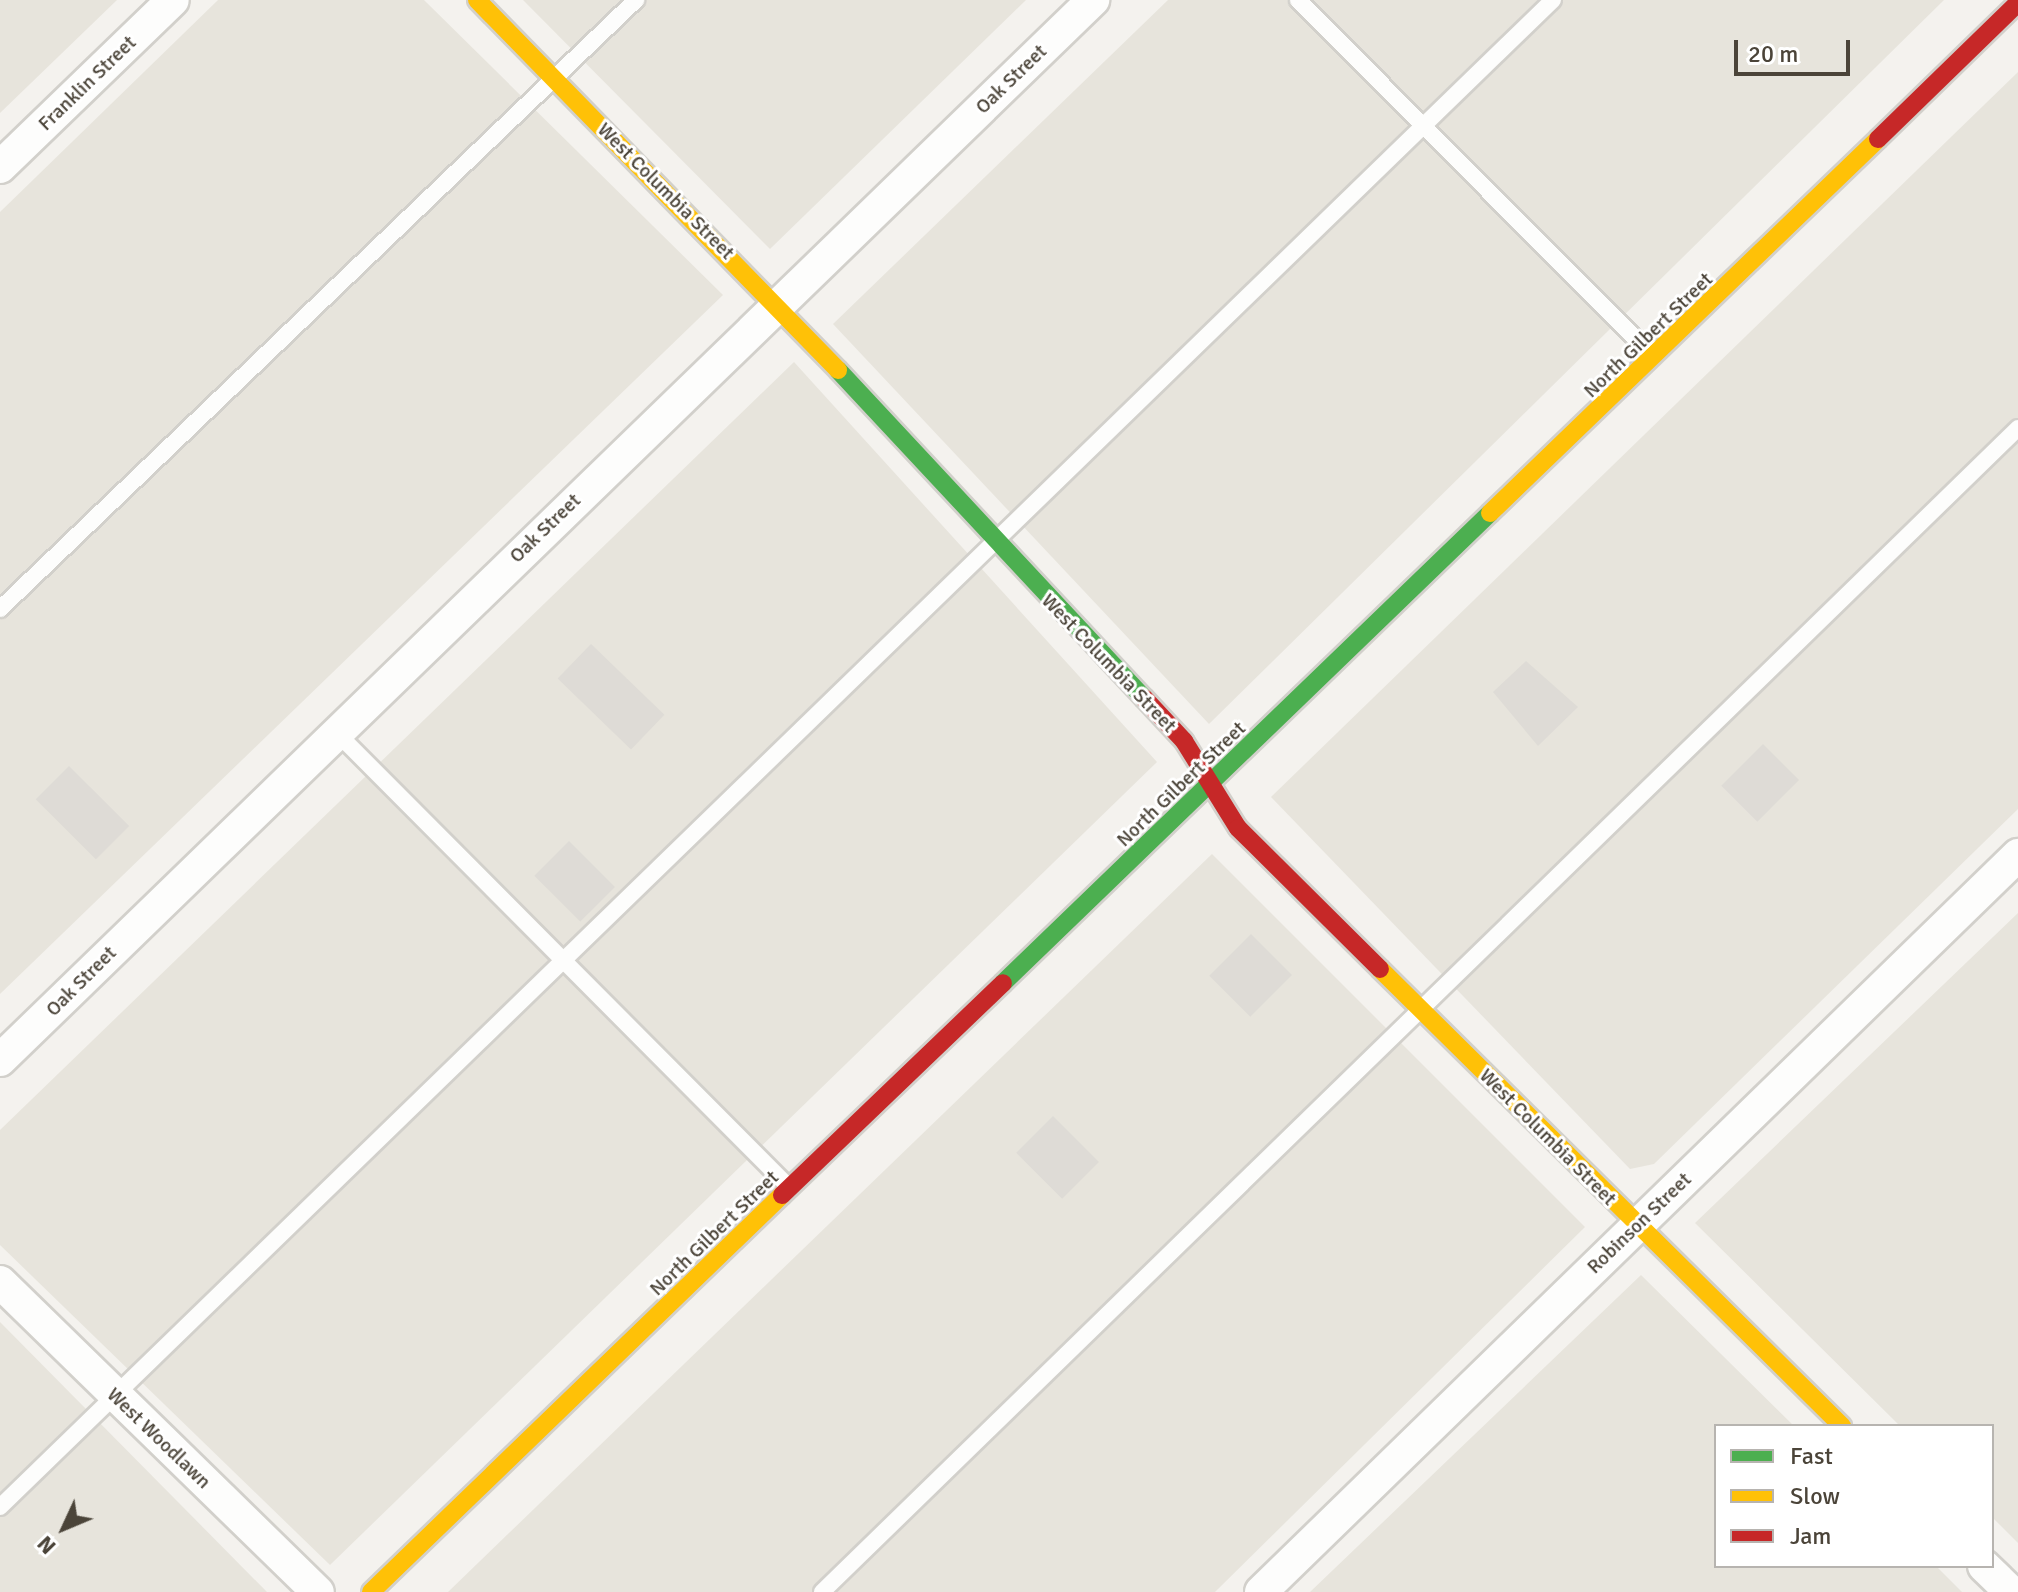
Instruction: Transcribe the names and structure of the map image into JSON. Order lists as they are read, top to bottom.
{
  "streets": {
    "street": [
      "Oak Street",
      "Franklin Street",
      "West Columbia Street",
      "North Gilbert Street",
      "Robinson Street",
      "West Woodlawn"
    ]
  },
  "crossings": [
    ["Oak Street", "West Columbia Street"],
    ["West Columbia Street", "North Gilbert Street"],
    ["West Columbia Street", "Robinson Street"]
  ],
  "legend": ["Fast", "Slow", "Jam"],
  "scale_bar": "20 m",
  "north": "bottom left"
}
